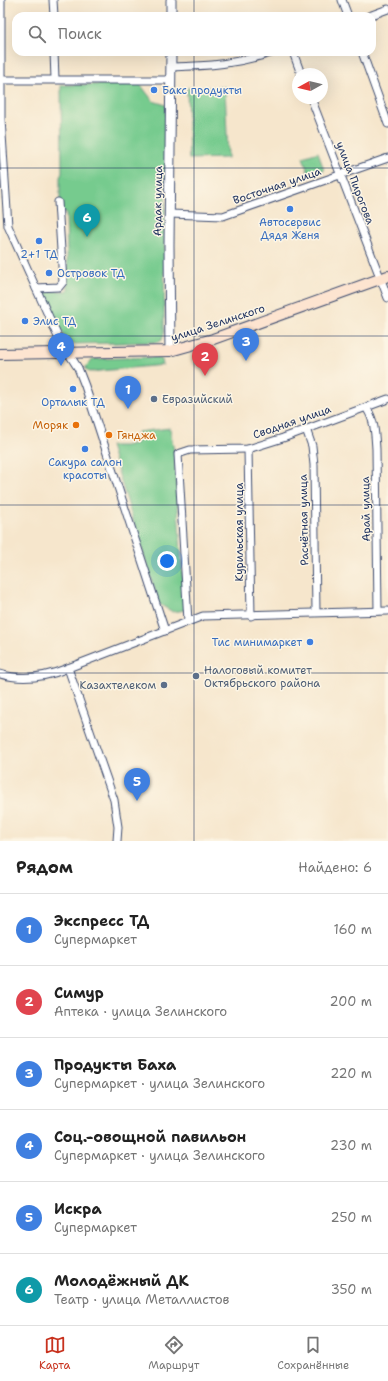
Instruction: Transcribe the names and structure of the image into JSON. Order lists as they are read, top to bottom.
{
  "streets": {
    "main road": ["улица Зелинского"],
    "street": [
      "улица Пирогова",
      "Восточная улица",
      "Ардак улица",
      "Сводная улица",
      "Арай улица",
      "Расчётная улица",
      "Курильская улица"
    ]
  },
  "crossings": [
    ["улица Пирогова", "Восточная улица"],
    ["улица Пирогова", "улица Зелинского"],
    ["Восточная улица", "Ардак улица"],
    ["Ардак улица", "улица Зелинского"],
    ["Сводная улица", "Арай улица"],
    ["Сводная улица", "Расчётная улица"],
    ["Сводная улица", "Курильская улица"]
  ],
  "places": [
    "Бакс продукты",
    "Автосервис Дядя Женя",
    "2+1 ТД",
    "Островок ТД",
    "Элис ТД",
    "Орталык ТД",
    "Евразийский",
    "Моряк",
    "Гянджа",
    "Сакура салон красоты",
    "Тис минимаркет",
    "Налоговый комитет Октябрьского района",
    "Казахтелеком"
  ],
  "north": "left",
  "page": {
    "search": "Поиск",
    "pins": [
      "6",
      "3",
      "4",
      "2",
      "1",
      "5"
    ],
    "heading": ["Рядом", "Найдено: 6"],
    "list": [
      {
        "mark": "1",
        "name": "Экспресс ТД",
        "note": "Супермаркет",
        "value": "160 m"
      },
      {
        "mark": "2",
        "name": "Симур",
        "note": "Аптека · улица Зелинского",
        "value": "200 m"
      },
      {
        "mark": "3",
        "name": "Продукты Баха",
        "note": "Супермаркет · улица Зелинского",
        "value": "220 m"
      },
      {
        "mark": "4",
        "name": "Соц.-овощной павильон",
        "note": "Супермаркет · улица Зелинского",
        "value": "230 m"
      },
      {
        "mark": "5",
        "name": "Искра",
        "note": "Супермаркет",
        "value": "250 m"
      },
      {
        "mark": "6",
        "name": "Молодёжный ДК",
        "note": "Театр · улица Металлистов",
        "value": "350 m"
      }
    ],
    "nav": ["Карта", "Маршрут", "Сохранённые"]
  }
}
